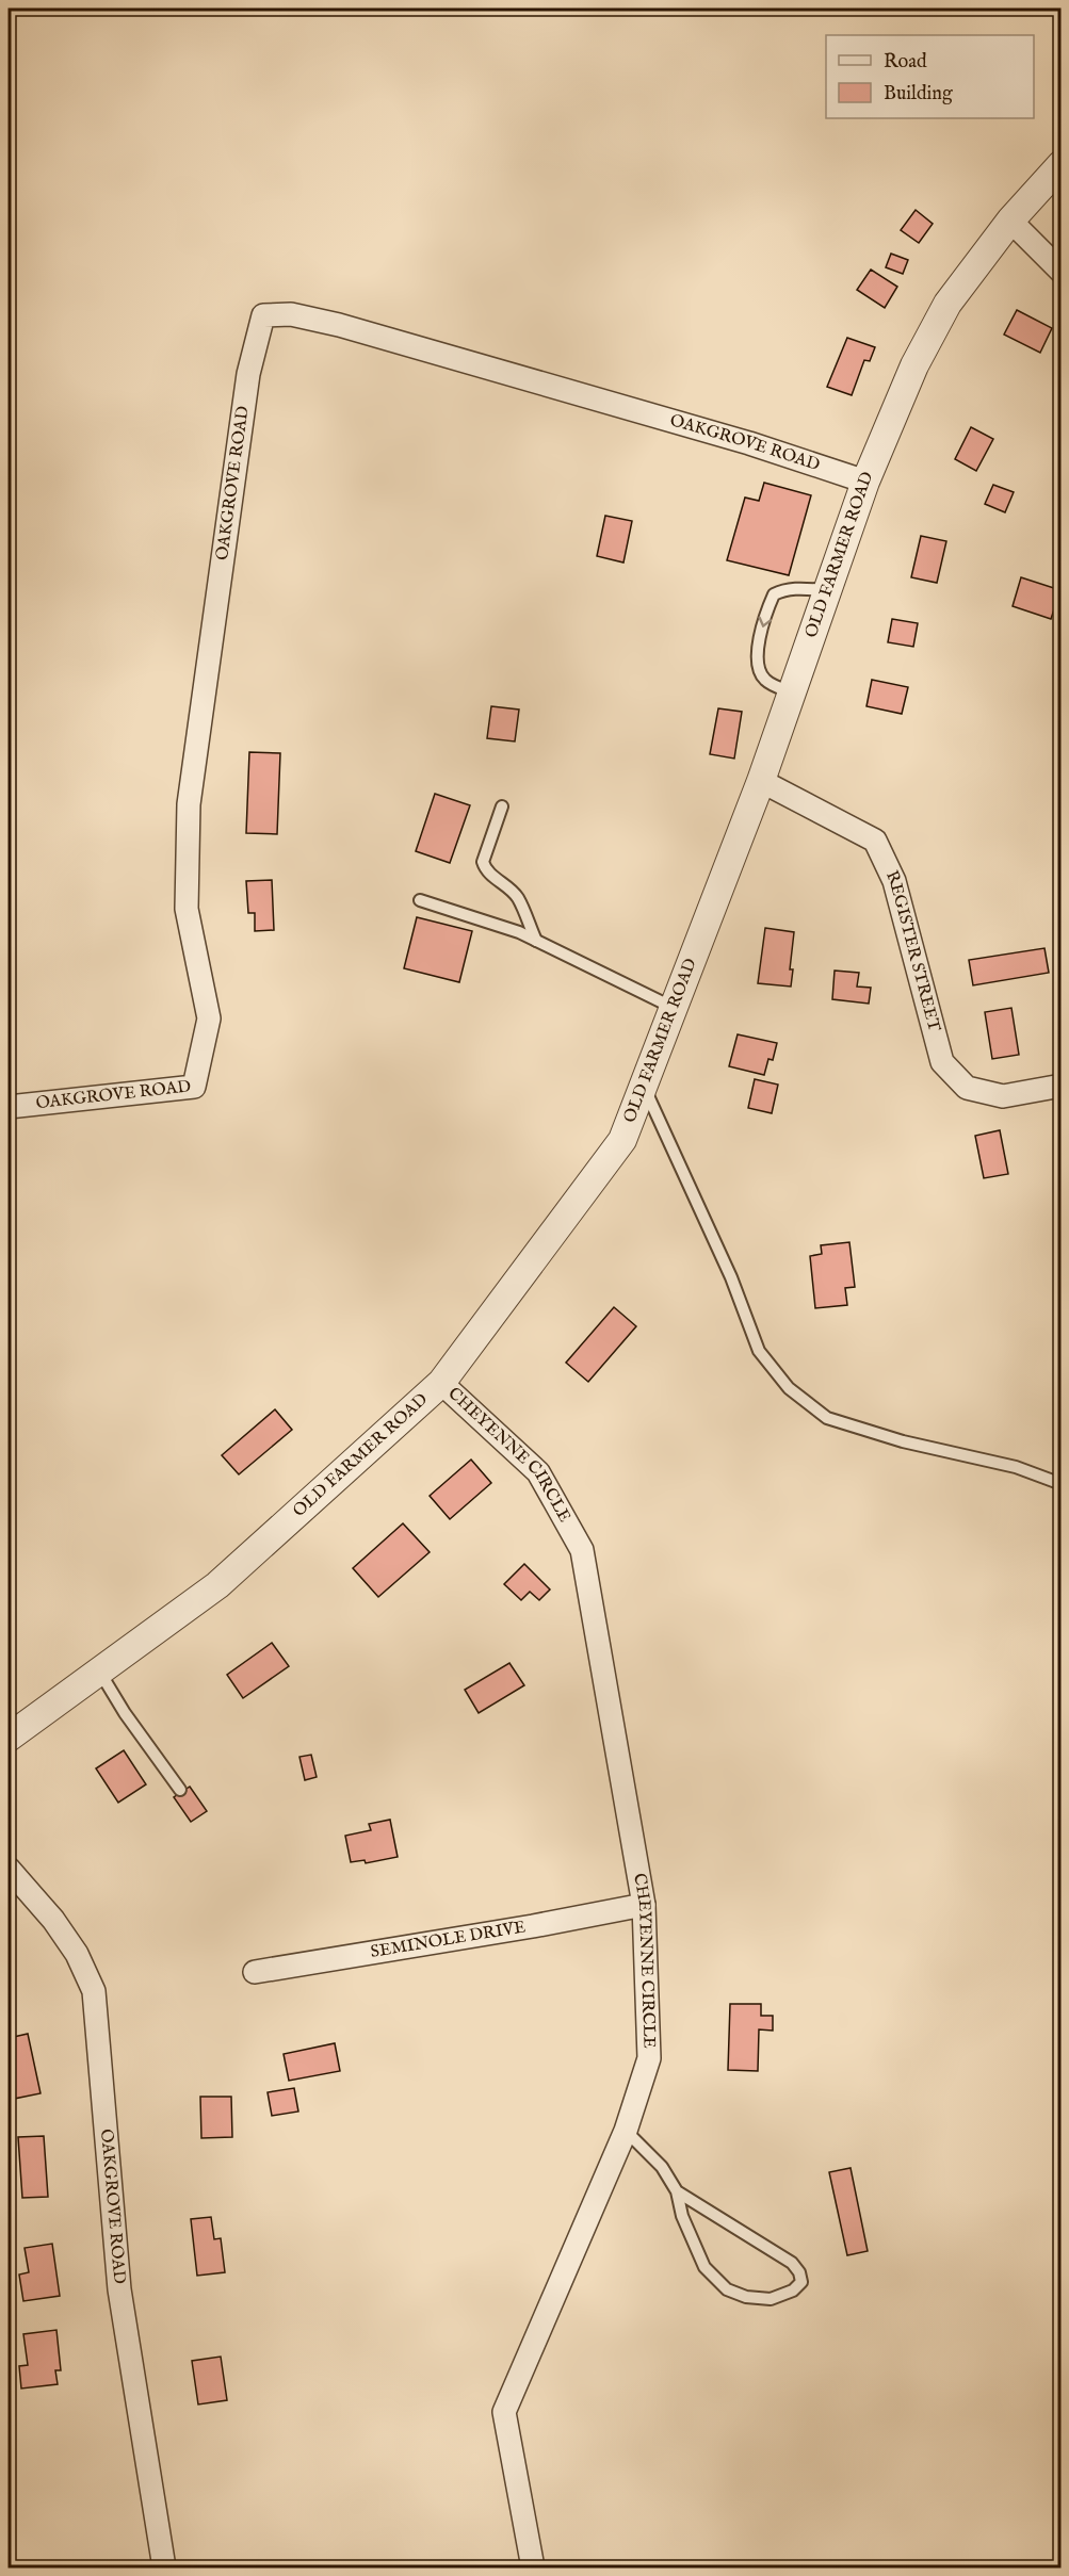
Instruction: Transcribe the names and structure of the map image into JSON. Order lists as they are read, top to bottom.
{
  "streets": {
    "street": [
      "OAKGROVE ROAD",
      "OLD FARMER ROAD",
      "REGISTER STREET",
      "CHEYENNE CIRCLE",
      "SEMINOLE DRIVE"
    ]
  },
  "crossings": [
    ["OAKGROVE ROAD", "OLD FARMER ROAD"],
    ["OLD FARMER ROAD", "REGISTER STREET"],
    ["OLD FARMER ROAD", "CHEYENNE CIRCLE"],
    ["CHEYENNE CIRCLE", "SEMINOLE DRIVE"]
  ],
  "legend": ["Road", "Building"]
}
